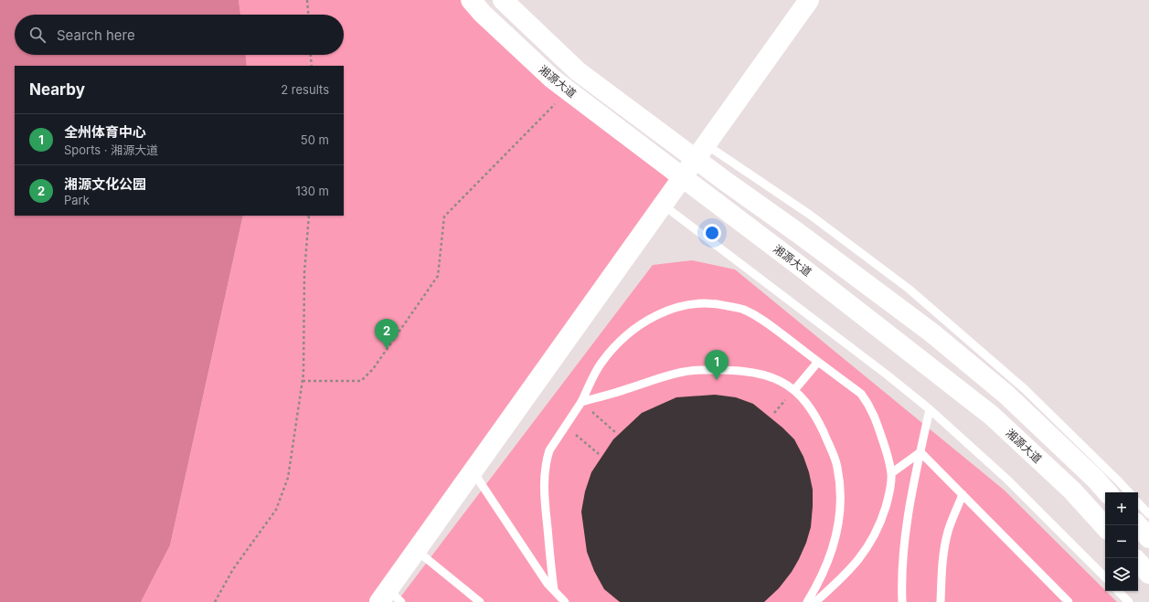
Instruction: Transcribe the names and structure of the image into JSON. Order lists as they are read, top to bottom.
{
  "streets": {
    "main road": ["湘源大道"]
  },
  "page": {
    "search": "Search here",
    "heading": ["Nearby", "2 results"],
    "list": [
      {
        "mark": "1",
        "name": "全州体育中心",
        "note": "Sports · 湘源大道",
        "value": "50 m"
      },
      {
        "mark": "2",
        "name": "湘源文化公园",
        "note": "Park",
        "value": "130 m"
      }
    ],
    "pins": ["2", "1"],
    "map_buttons": ["+", "−"]
  }
}
